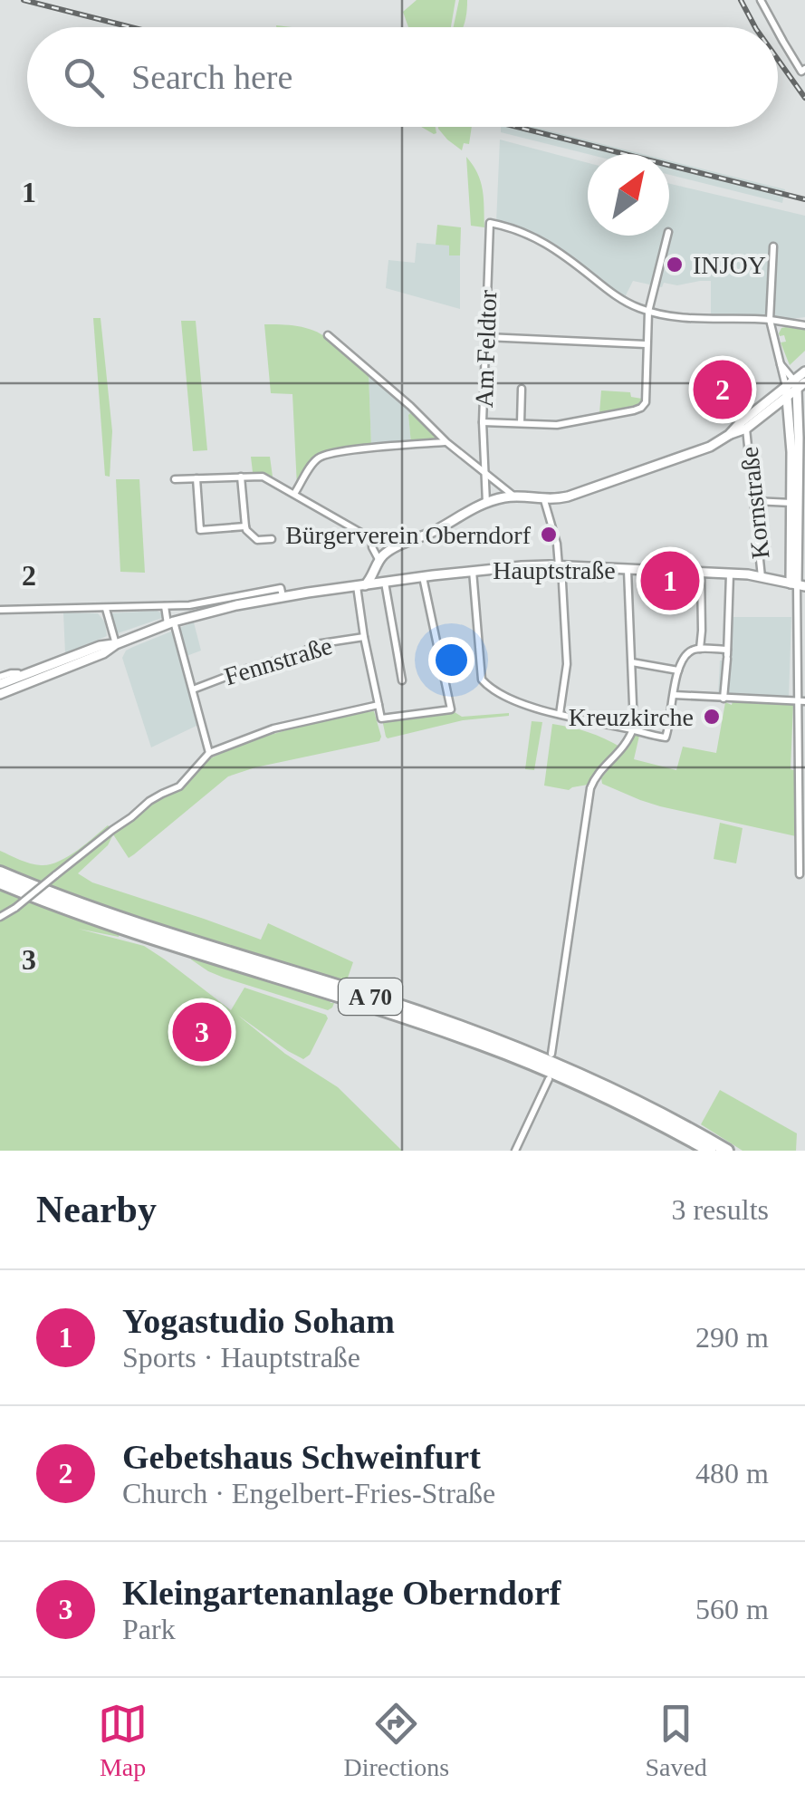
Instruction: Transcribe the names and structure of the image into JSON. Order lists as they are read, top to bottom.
{
  "streets": {
    "highway": ["A 70"],
    "main road": ["Hauptstraße"],
    "street": ["Am Feldtor", "Kornstraße", "Fennstraße"]
  },
  "crossings": [
    ["Kornstraße", "Hauptstraße"]
  ],
  "places": ["INJOY", "Bürgerverein Oberndorf", "Kreuzkirche"],
  "north": "top right",
  "page": {
    "search": "Search here",
    "pins": ["2", "1", "3"],
    "heading": ["Nearby", "3 results"],
    "list": [
      {
        "mark": "1",
        "name": "Yogastudio Soham",
        "note": "Sports · Hauptstraße",
        "value": "290 m"
      },
      {
        "mark": "2",
        "name": "Gebetshaus Schweinfurt",
        "note": "Church · Engelbert-Fries-Straße",
        "value": "480 m"
      },
      {
        "mark": "3",
        "name": "Kleingartenanlage Oberndorf",
        "note": "Park",
        "value": "560 m"
      }
    ],
    "nav": ["Map", "Directions", "Saved"]
  },
  "grid": {
    "rows": ["1", "2", "3"]
  }
}
